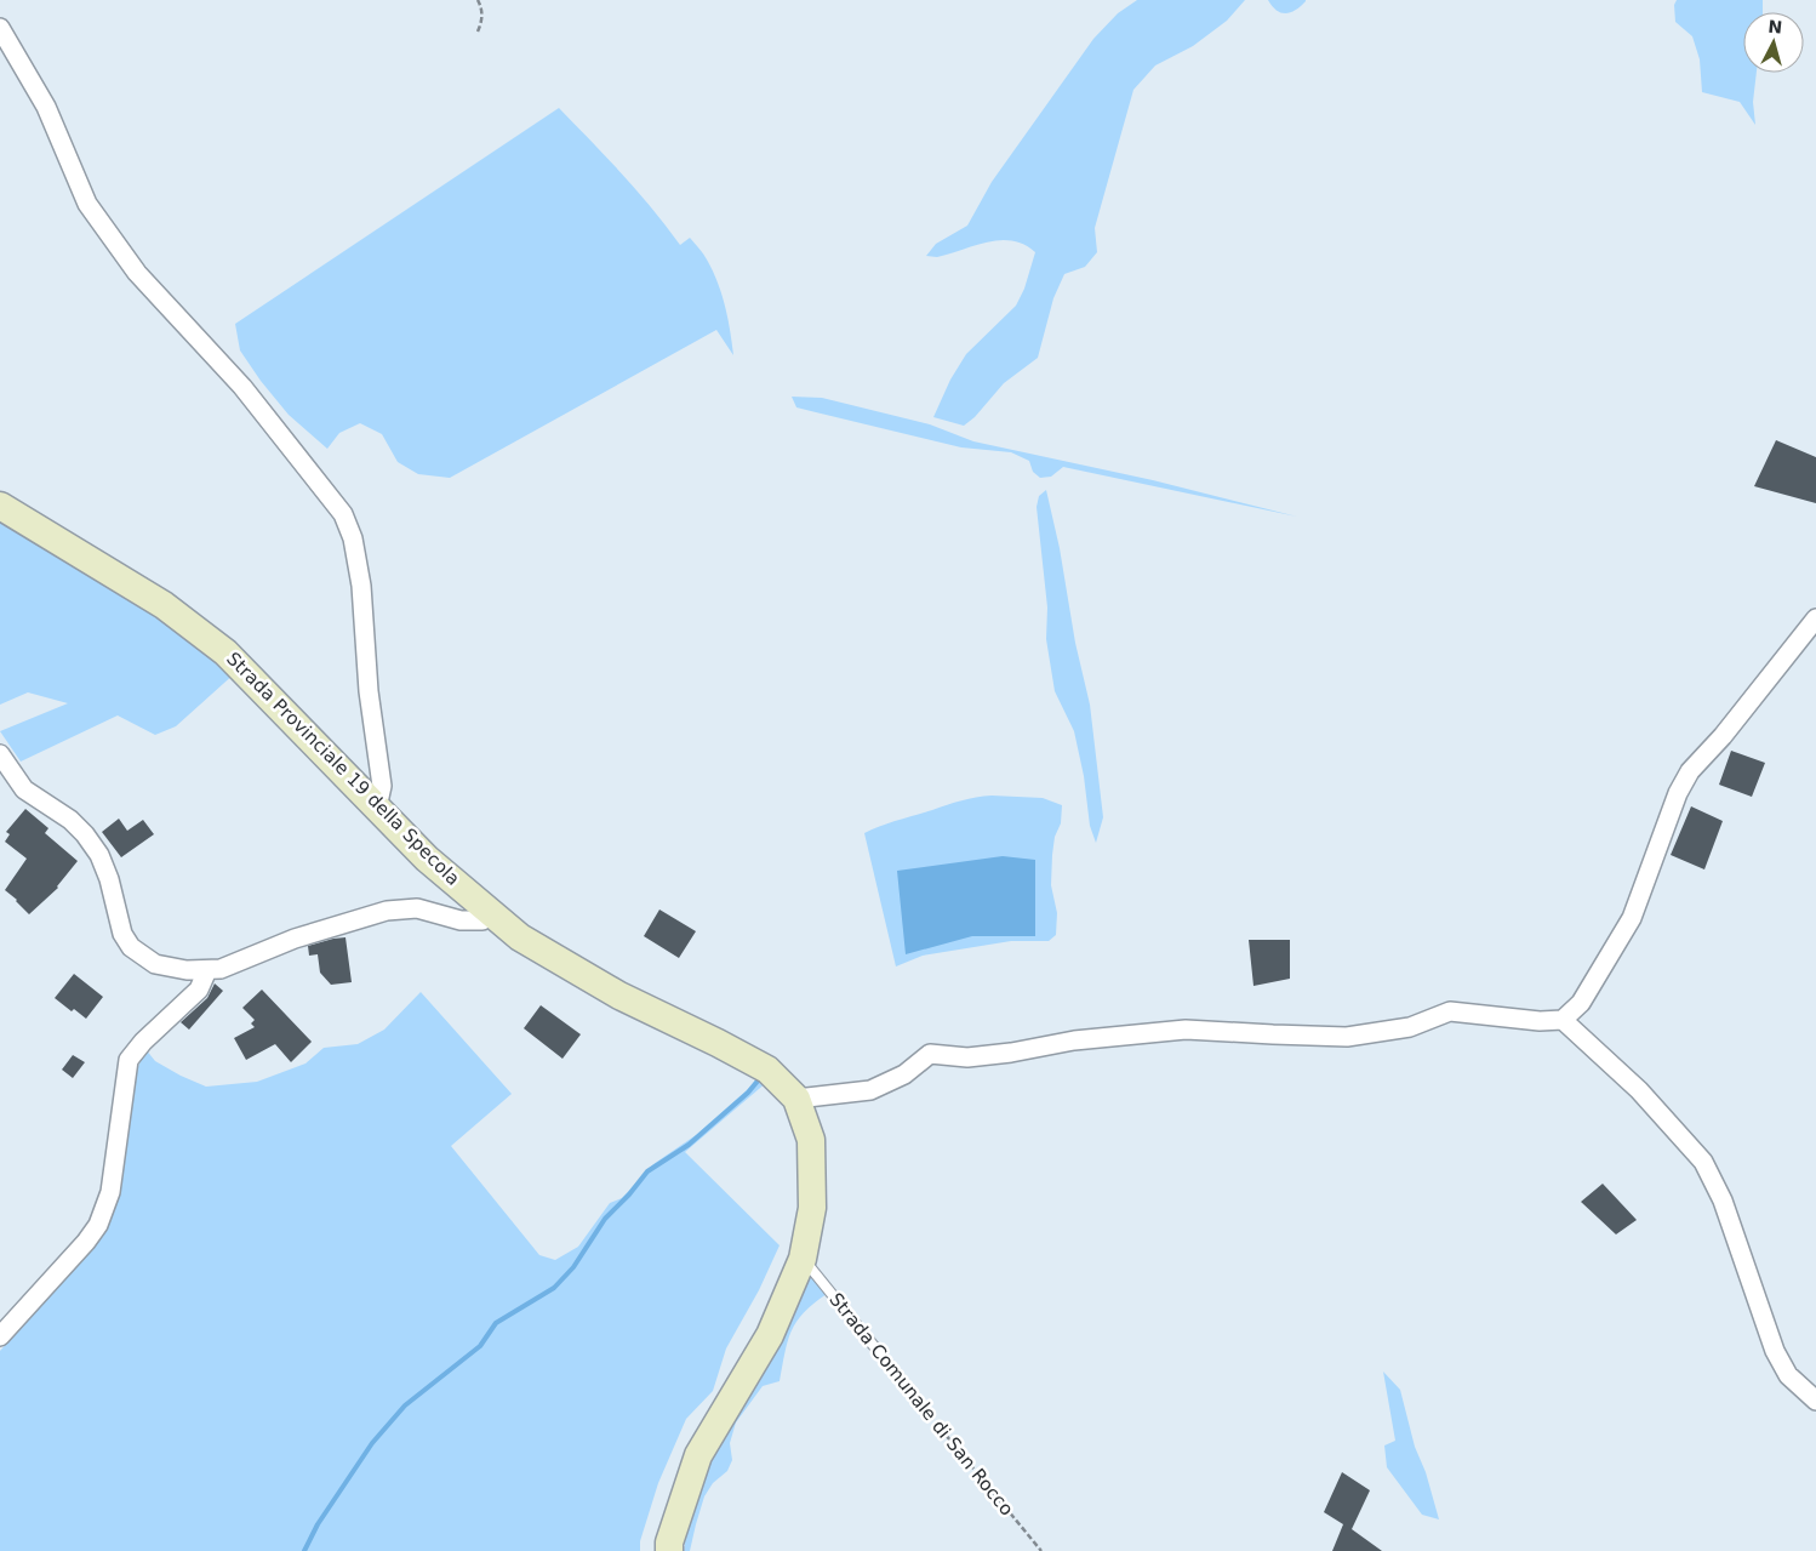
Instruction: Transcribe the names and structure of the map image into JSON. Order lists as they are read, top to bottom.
{
  "streets": {
    "main road": ["Strada Provinciale 19 della Specola"],
    "lane": ["Strada Comunale di San Rocco"]
  },
  "crossings": [
    ["Strada Provinciale 19 della Specola", "Strada Comunale di San Rocco"]
  ],
  "north": "top"
}
